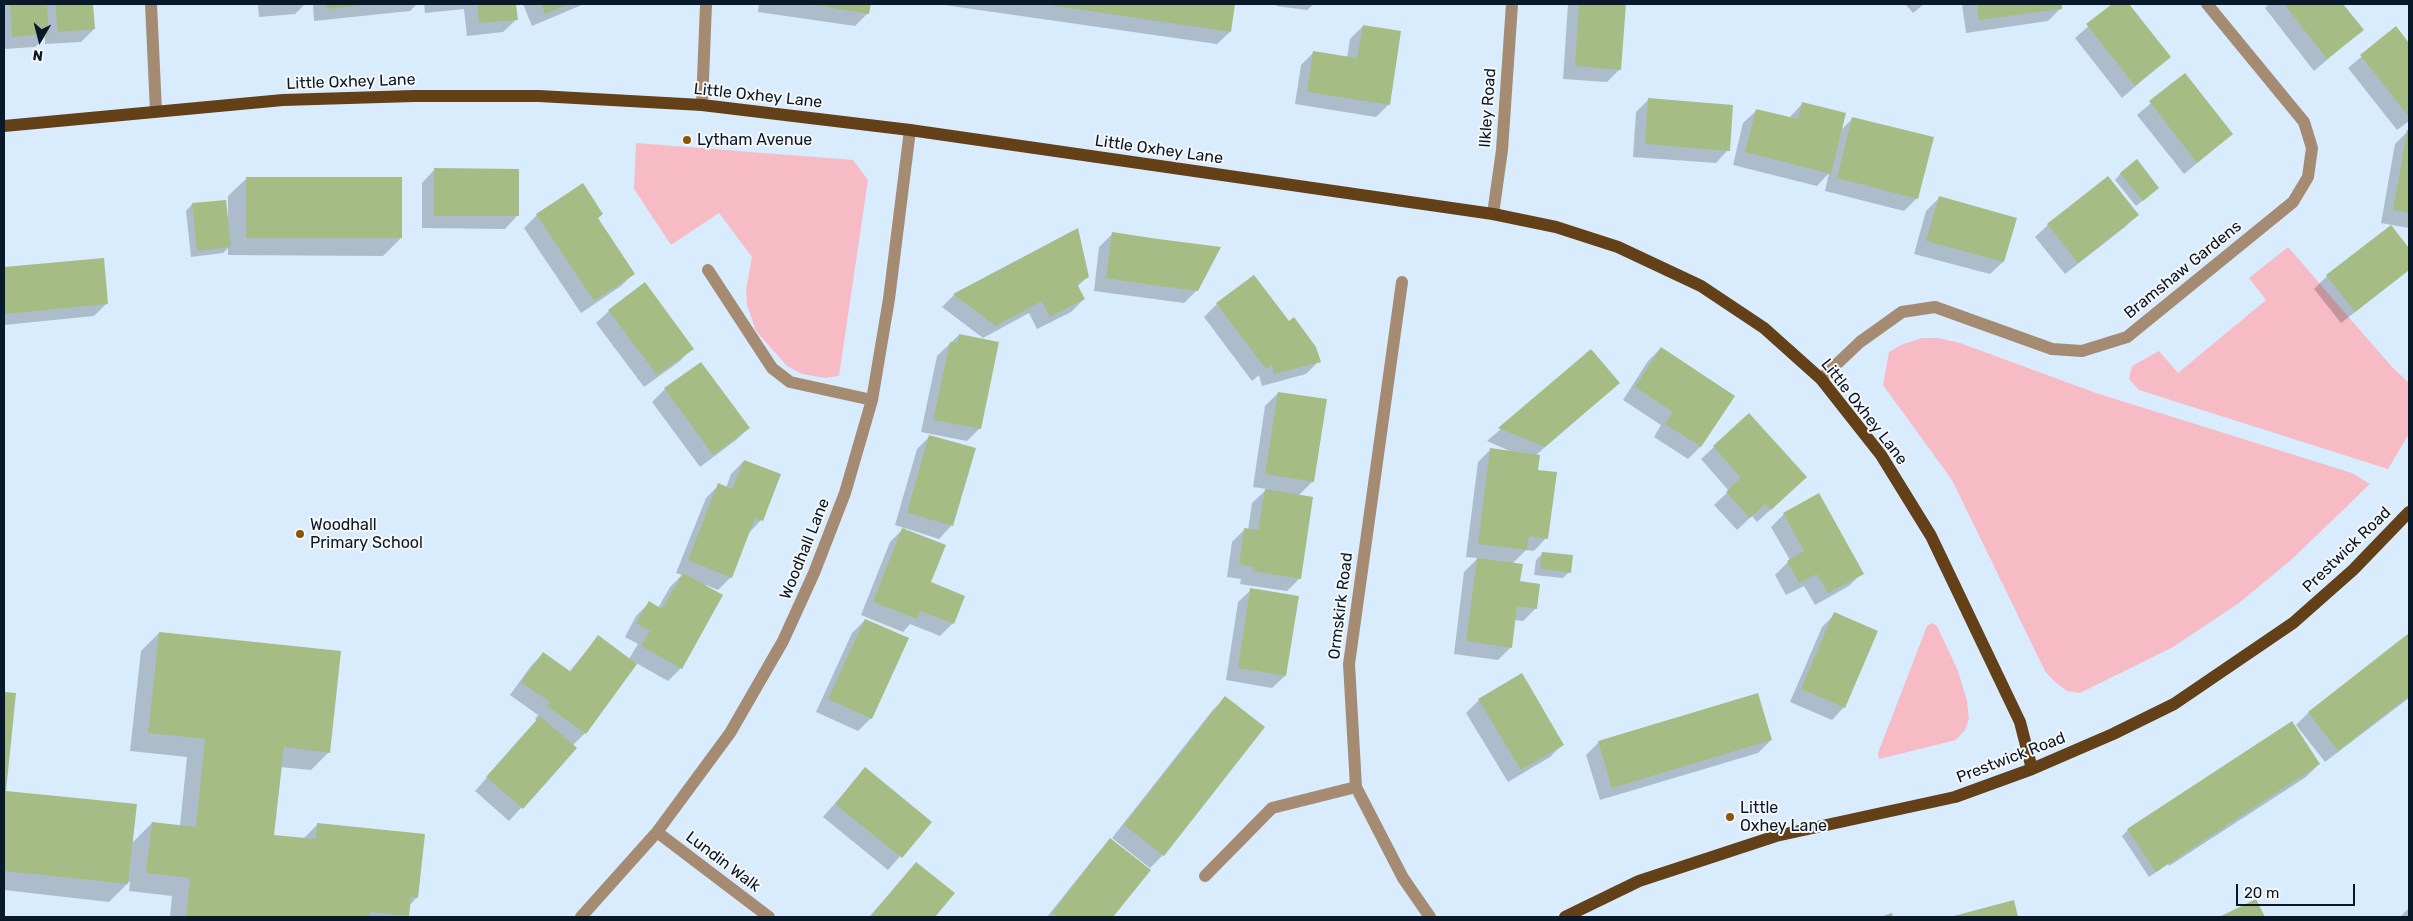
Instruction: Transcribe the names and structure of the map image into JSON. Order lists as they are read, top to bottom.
{
  "streets": {
    "main road": ["Little Oxhey Lane", "Prestwick Road"],
    "street": [
      "Ilkley Road",
      "Bramshaw Gardens",
      "Woodhall Lane",
      "Ormskirk Road",
      "Lundin Walk"
    ]
  },
  "crossings": [
    ["Little Oxhey Lane", "Ilkley Road"],
    ["Little Oxhey Lane", "Bramshaw Gardens"],
    ["Little Oxhey Lane", "Woodhall Lane"],
    ["Little Oxhey Lane", "Prestwick Road"],
    ["Woodhall Lane", "Lundin Walk"]
  ],
  "places": ["Lytham Avenue", "Woodhall Primary School", "Little Oxhey Lane"],
  "scale_bar": "20 m",
  "north": "bottom"
}
